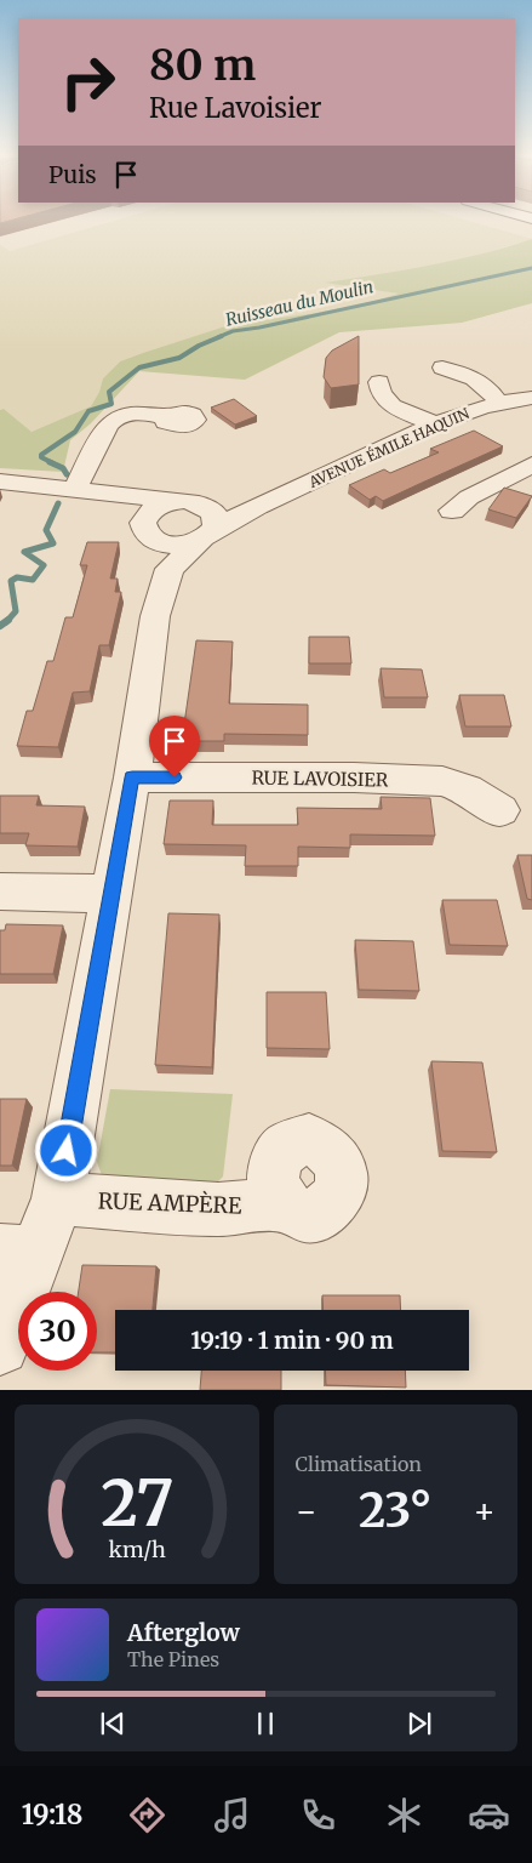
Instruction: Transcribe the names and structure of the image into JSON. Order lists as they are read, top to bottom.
{
  "streets": {
    "street": ["AVENUE ÉMILE HAQUIN", "RUE LAVOISIER", "RUE AMPÈRE"]
  },
  "water": ["Ruisseau du Moulin"],
  "page": {
    "turn": ["80 m", "Rue Lavoisier"],
    "then": "Puis",
    "limit": "30",
    "trip": "19:19 · 1 min · 90 m",
    "tile": "Climatisation",
    "heat": ["−", "23°", "+"],
    "song": ["Afterglow", "The Pines"],
    "tabs": "19:18",
    "gauge": ["27", "km/h"]
  }
}
